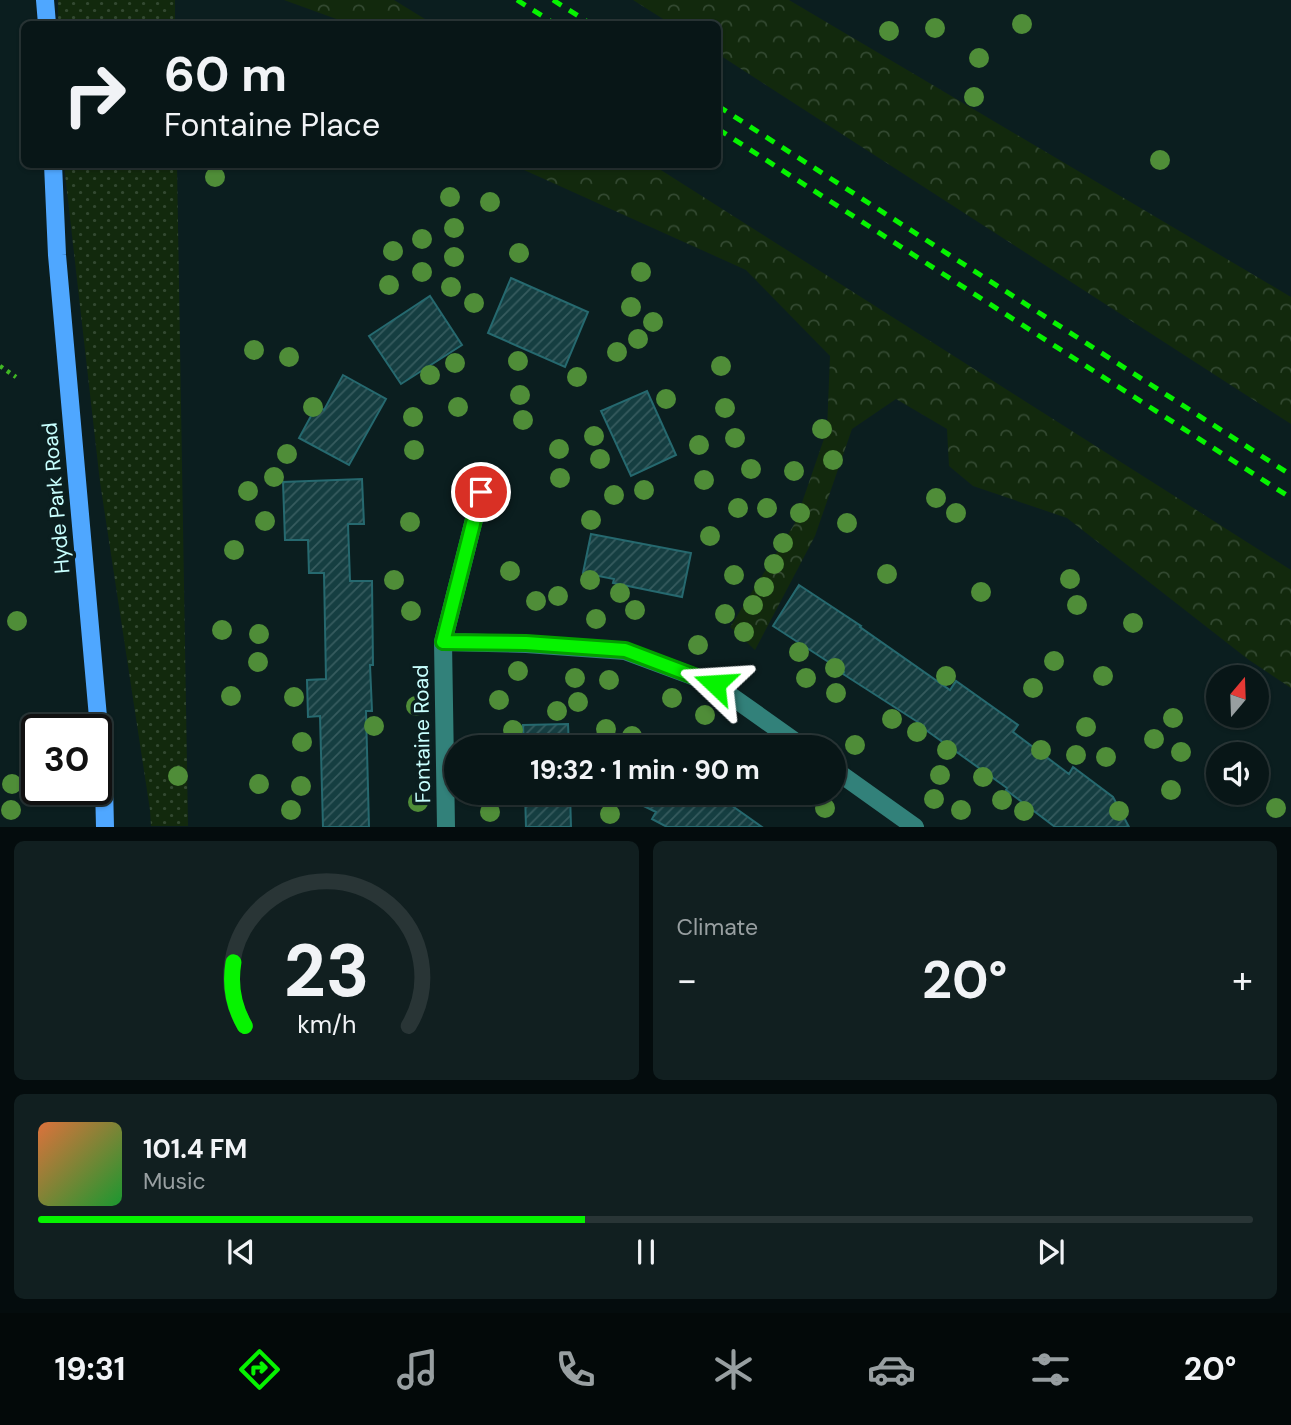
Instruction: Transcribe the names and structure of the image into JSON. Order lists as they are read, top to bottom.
{
  "streets": {
    "main road": ["Hyde Park Road"],
    "street": ["Fontaine Road"]
  },
  "north": "top",
  "page": {
    "turn": ["60 m", "Fontaine Place"],
    "limit": "30",
    "trip": "19:32 · 1 min · 90 m",
    "tile": "Climate",
    "heat": ["−", "20°", "+"],
    "song": ["101.4 FM", "Music"],
    "tabs": ["19:31", "20°"],
    "gauge": ["23", "km/h"]
  }
}
